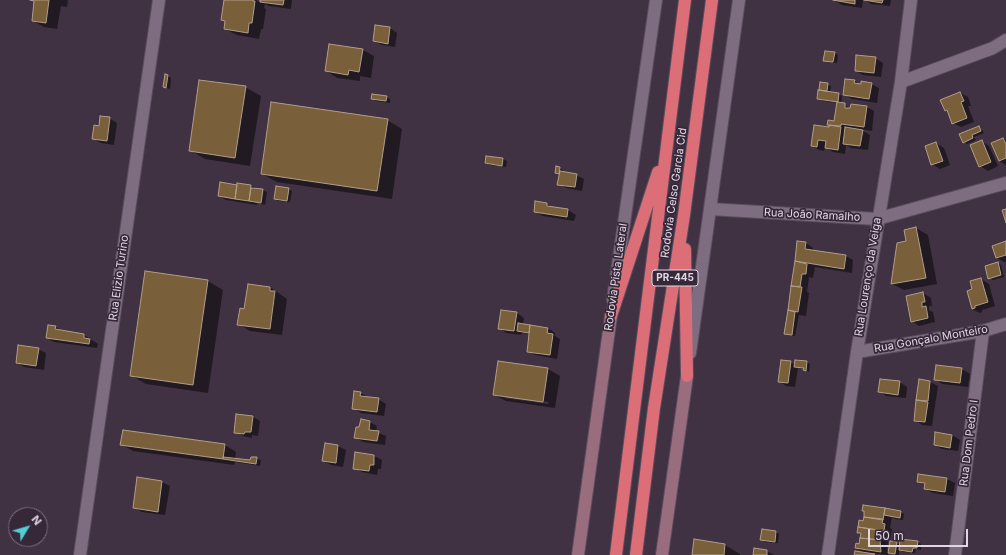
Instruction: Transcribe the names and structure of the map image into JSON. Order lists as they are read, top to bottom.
{
  "streets": {
    "highway": ["Rodovia Celso Garcia Cid", "PR-445"],
    "main road": ["Rodovia Pista Lateral"],
    "street": [
      "Rua João Ramalho",
      "Rua Lourenço da Veiga",
      "Rua Elizio Turino",
      "Rua Gonçalo Monteiro",
      "Rua Dom Pedro I"
    ]
  },
  "crossings": [
    ["Rua João Ramalho", "Rua Lourenço da Veiga"],
    ["Rua João Ramalho", "PR-445"],
    ["Rua Lourenço da Veiga", "Rua Gonçalo Monteiro"],
    ["Rua Gonçalo Monteiro", "Rua Dom Pedro I"]
  ],
  "scale_bar": "50 m",
  "north": "top right"
}
